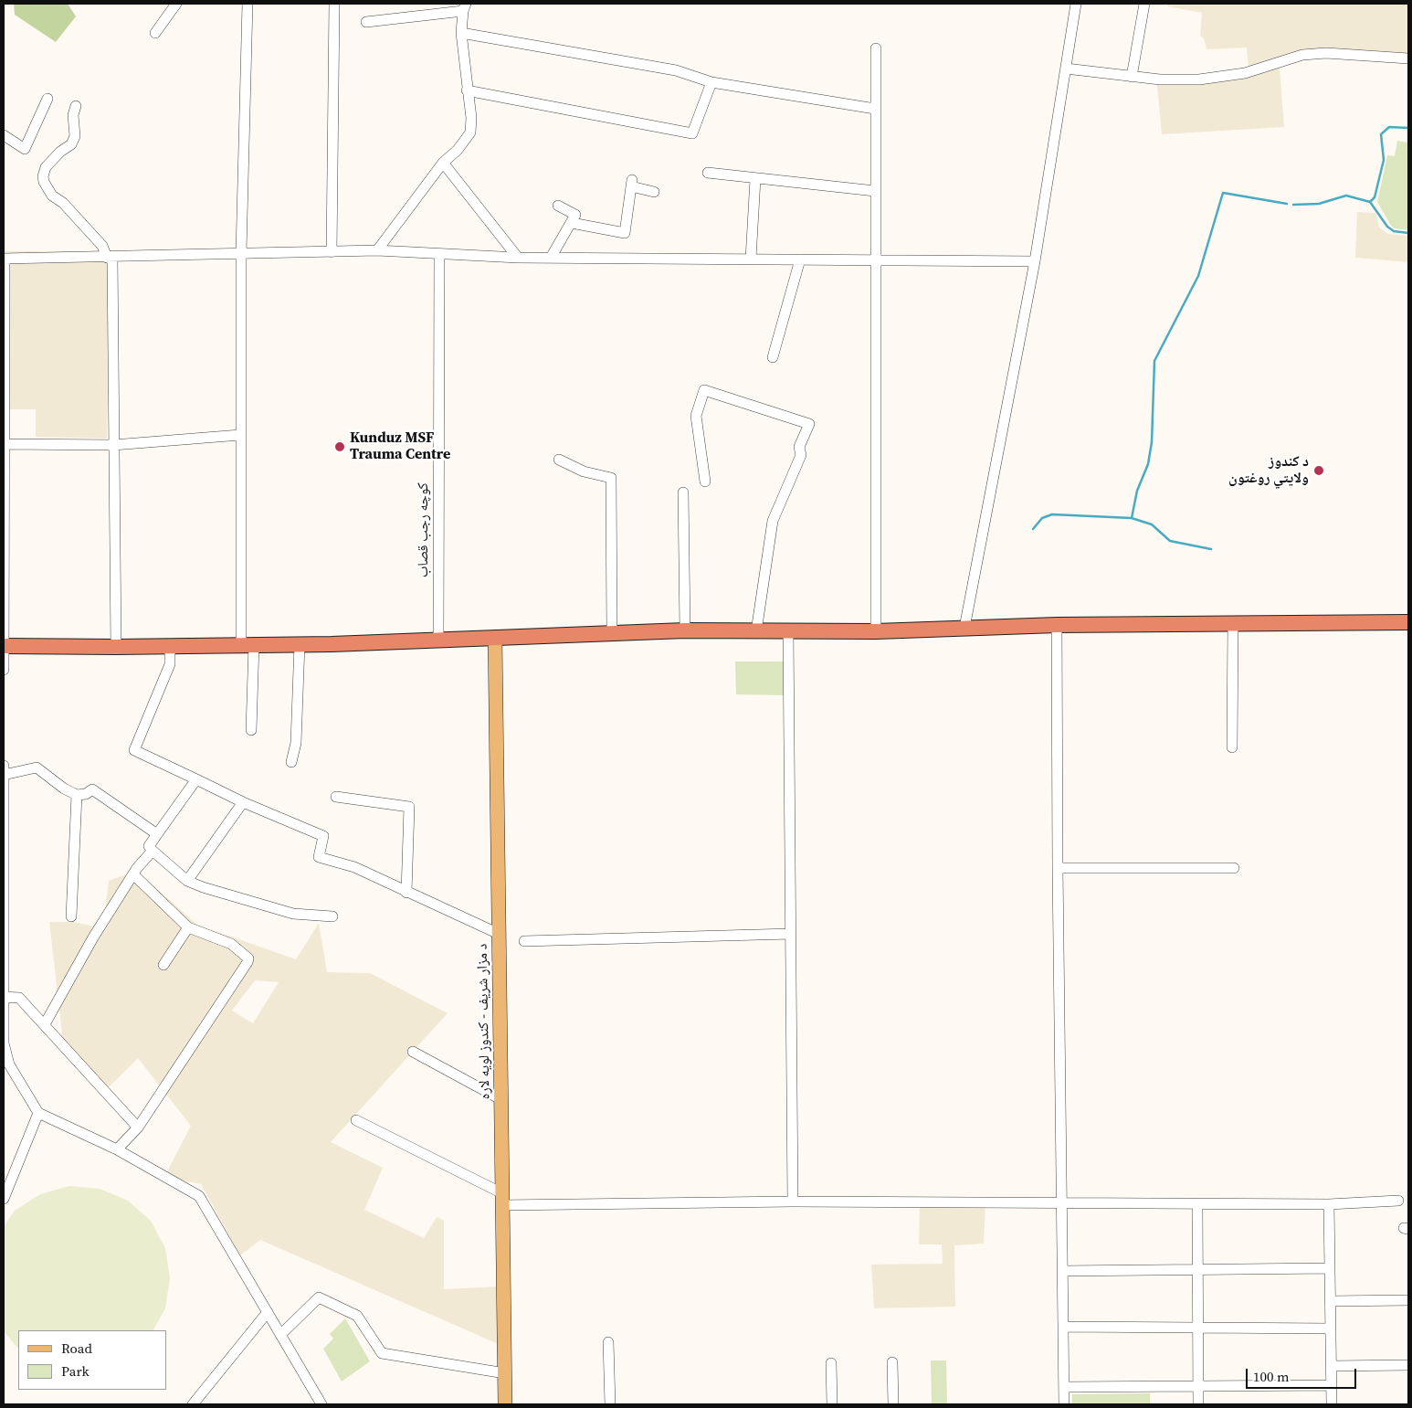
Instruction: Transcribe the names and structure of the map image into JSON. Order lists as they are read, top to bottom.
{
  "streets": {
    "main road": ["د مزار شریف - کندوز لویه لاره"],
    "street": ["کوچه رجب قصاب"]
  },
  "places": ["Kunduz MSF Trauma Centre", "د کندوز ولایتي روغتون"],
  "legend": ["Road", "Park"],
  "scale_bar": "100 m"
}
